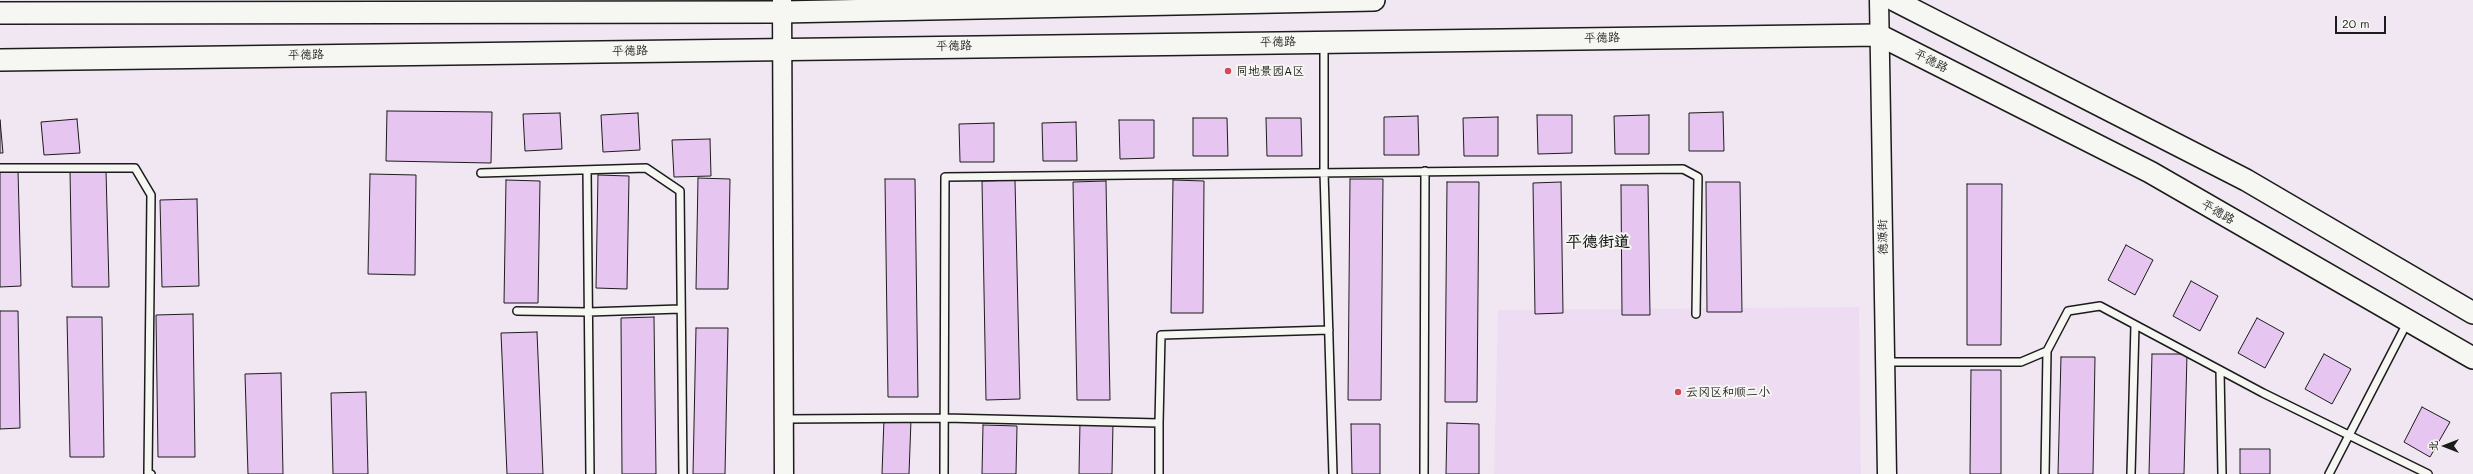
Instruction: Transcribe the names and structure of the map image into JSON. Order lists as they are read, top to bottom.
{
  "streets": {
    "main road": ["平德路"],
    "street": ["德源街"]
  },
  "crossings": [
    ["平德路", "德源街"]
  ],
  "districts": ["平德街道"],
  "places": ["同地景园A区", "云冈区和顺二小"],
  "scale_bar": "20 m",
  "north": "left"
}
